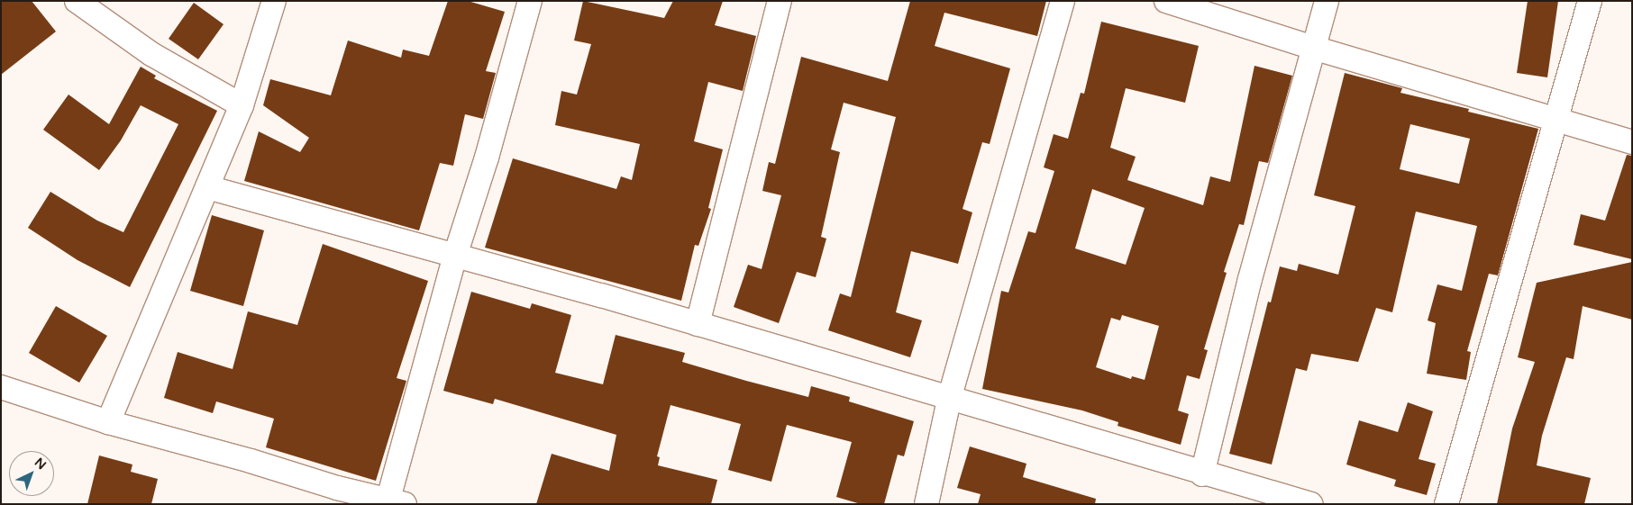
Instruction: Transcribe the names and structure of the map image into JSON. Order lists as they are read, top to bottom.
{
  "north": "top right"
}
